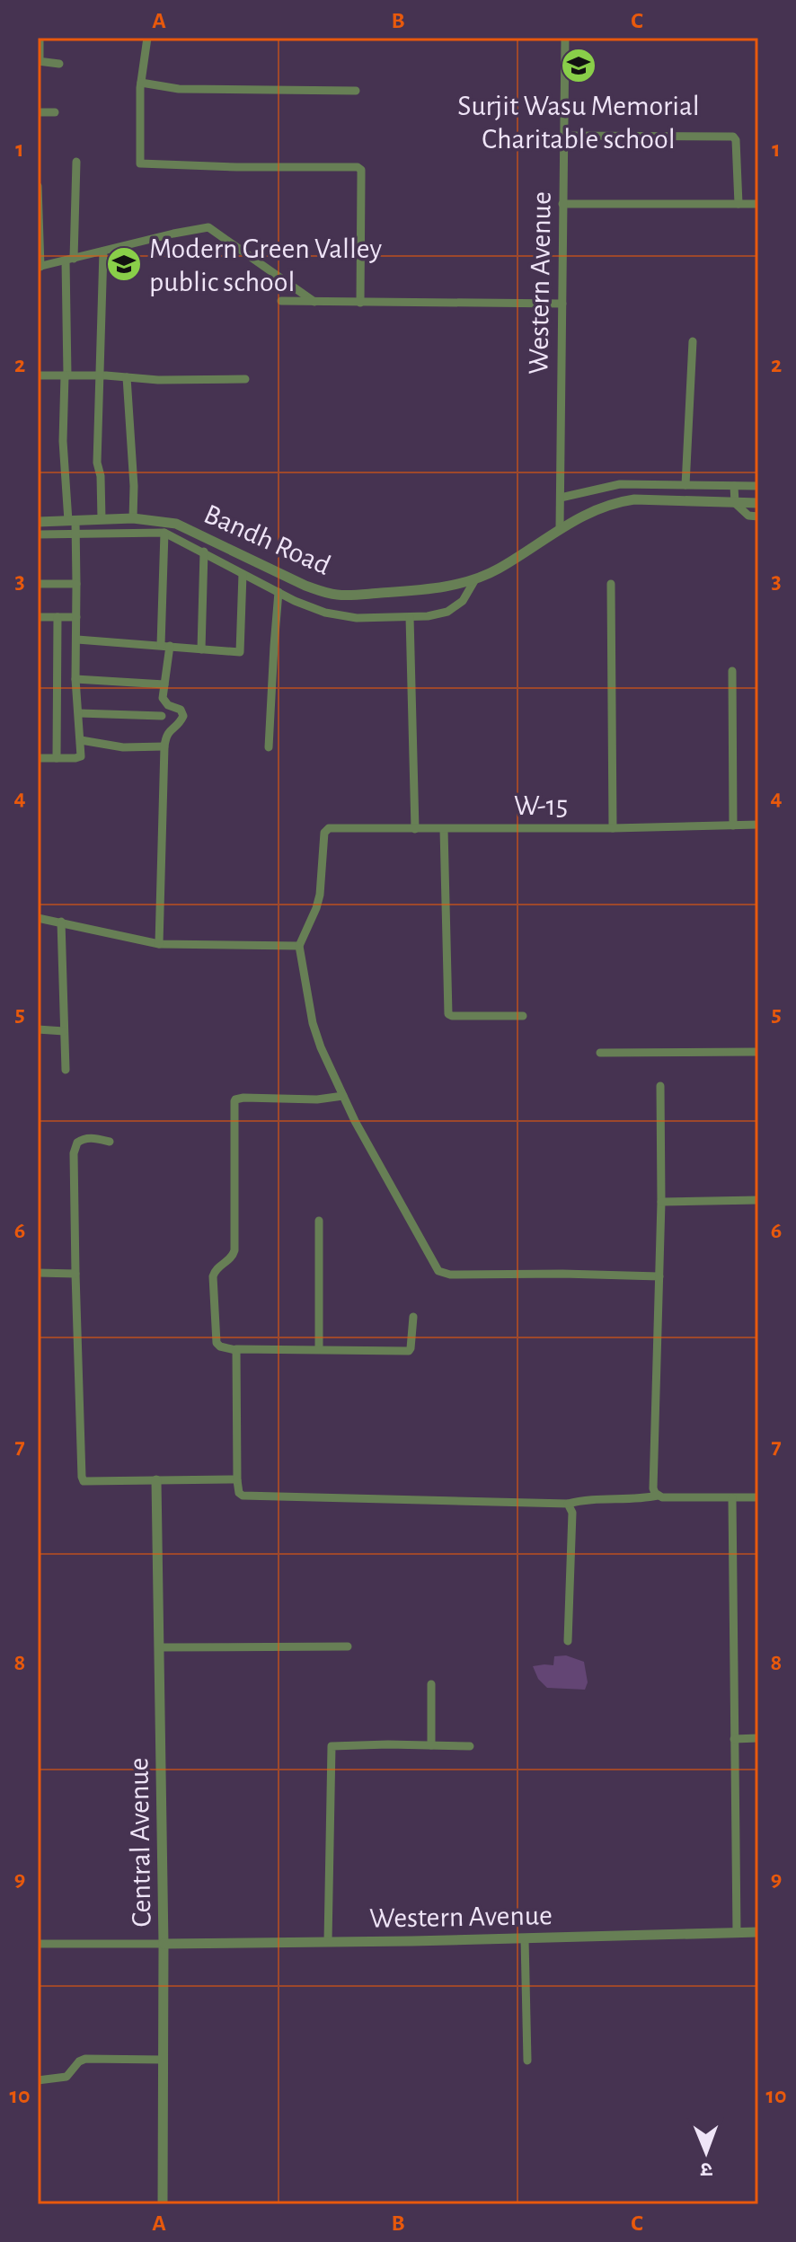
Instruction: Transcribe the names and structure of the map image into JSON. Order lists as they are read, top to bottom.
{
  "streets": {
    "street": [
      "Western Avenue",
      "Bandh Road",
      "W-15",
      "Central Avenue"
    ]
  },
  "crossings": [
    ["Western Avenue", "Bandh Road"],
    ["Western Avenue", "Central Avenue"]
  ],
  "places": {
    "school or university": ["Surjit Wasu Memorial Charitable school", "Modern Green Valley public school"]
  },
  "north": "bottom",
  "grid": {
    "columns": ["A", "B", "C"],
    "rows": [
      "1",
      "2",
      "3",
      "4",
      "5",
      "6",
      "7",
      "8",
      "9",
      "10"
    ]
  }
}
